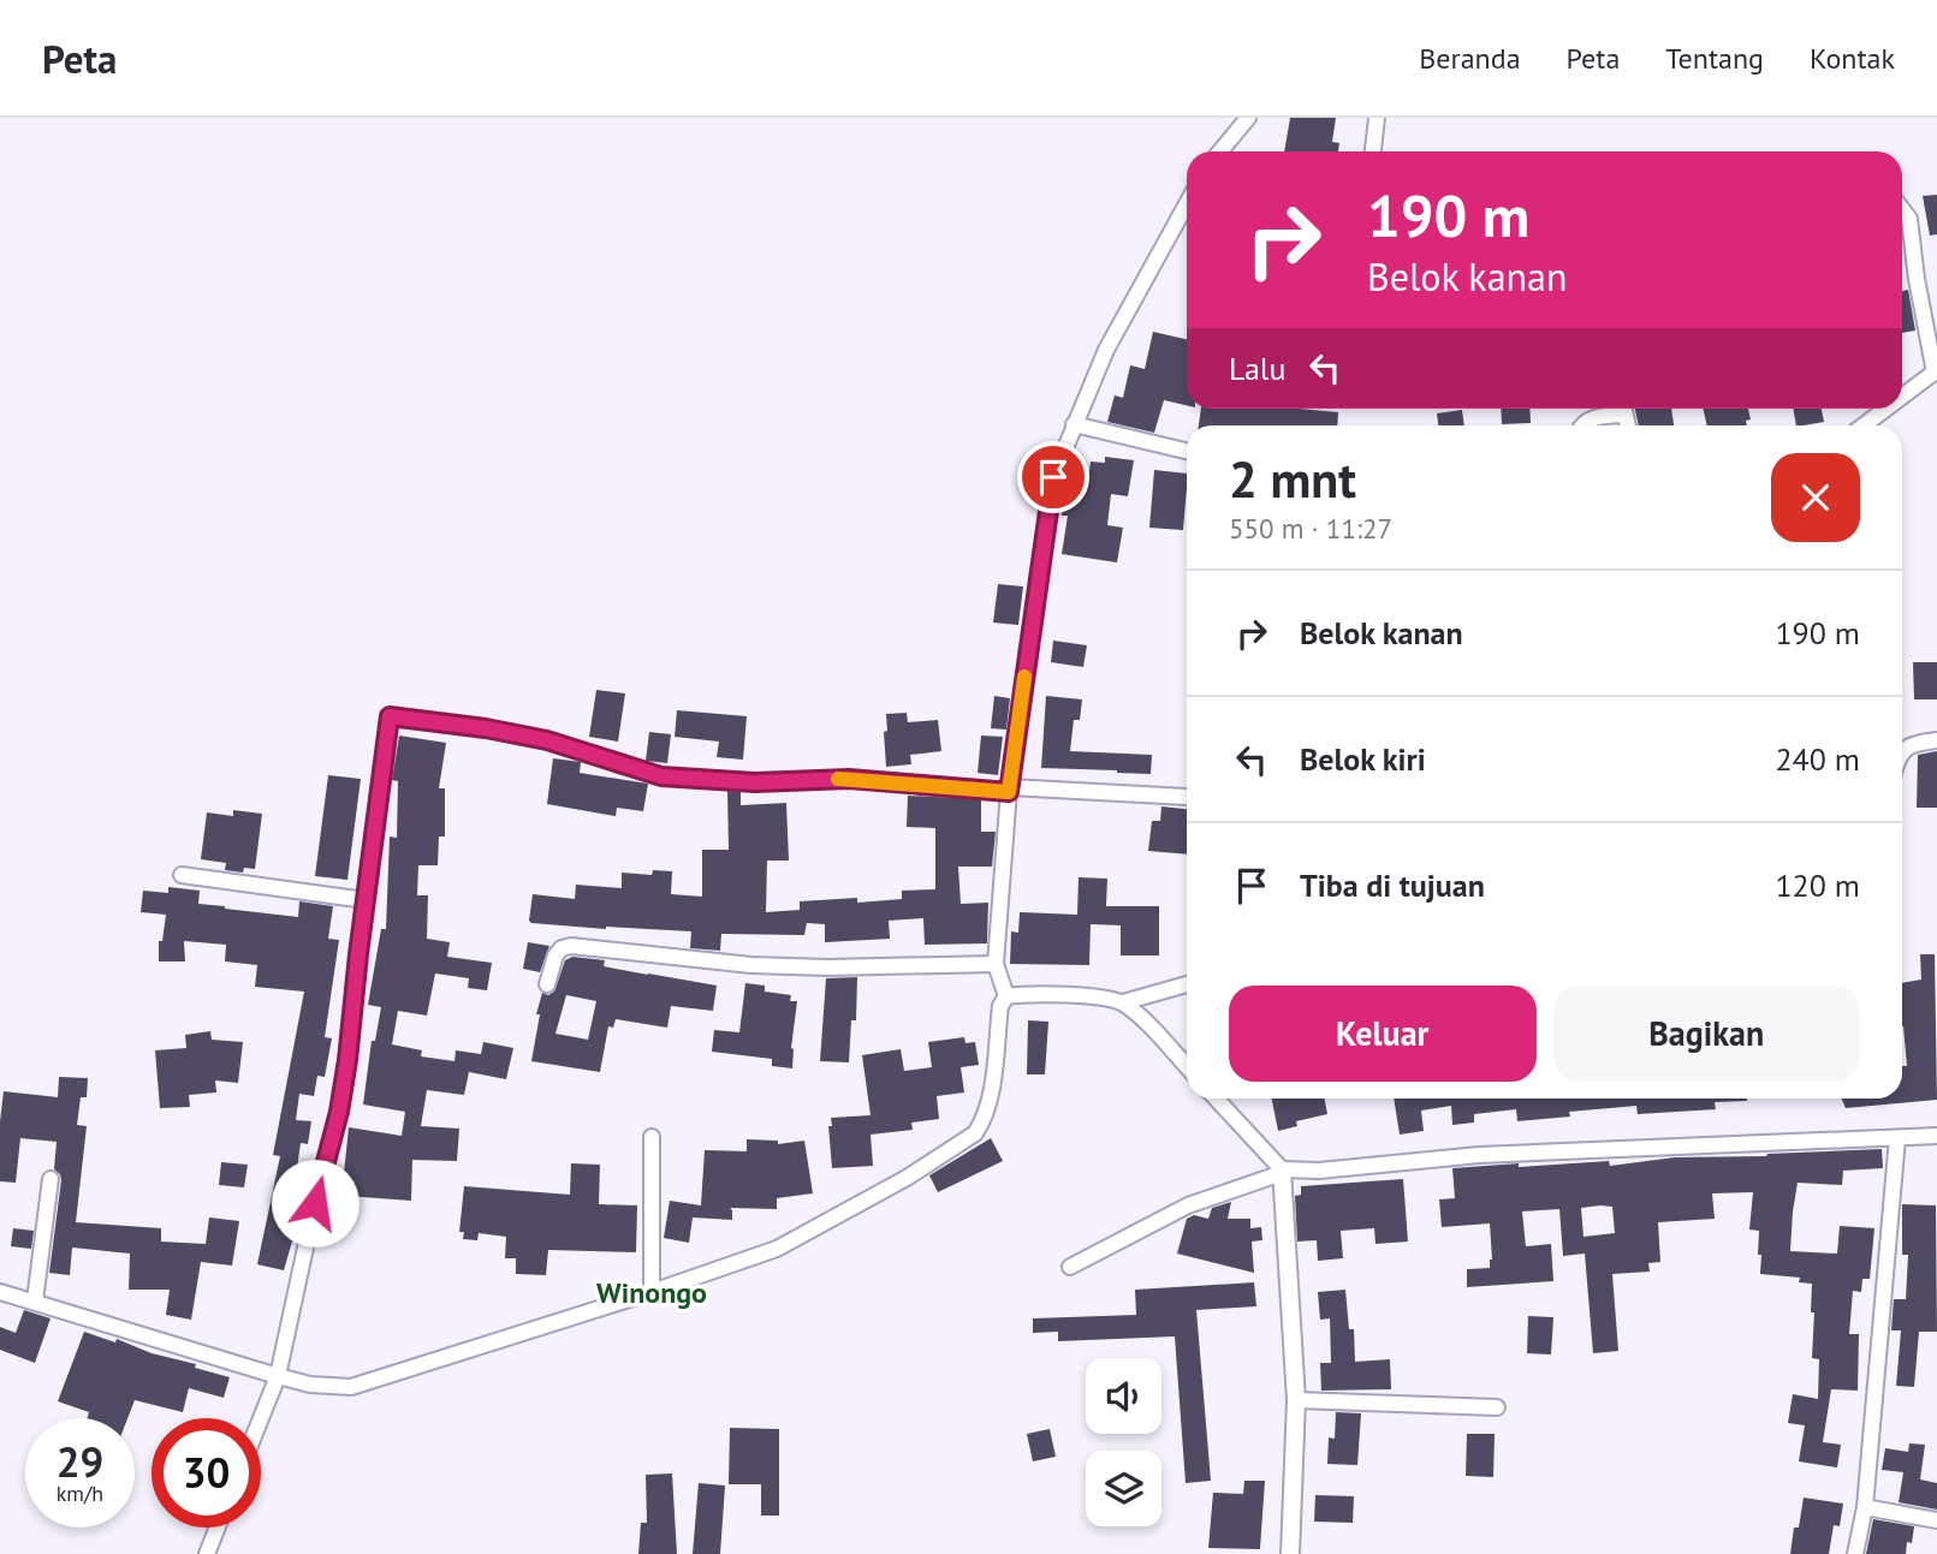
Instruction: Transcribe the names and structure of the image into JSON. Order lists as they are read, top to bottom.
{
  "districts": ["Winongo"],
  "page": {
    "header": "Peta",
    "nav": [
      "Beranda",
      "Peta",
      "Tentang",
      "Kontak"
    ],
    "turn": ["190 m", "Belok kanan"],
    "then": "Lalu",
    "heading": ["2 mnt", "550 m · 11:27"],
    "list": [
      {
        "name": "Belok kanan",
        "value": "190 m"
      },
      {
        "name": "Belok kiri",
        "value": "240 m"
      },
      {
        "name": "Tiba di tujuan",
        "value": "120 m"
      }
    ],
    "buttons": ["Keluar", "Bagikan"],
    "speed": "29 km/h",
    "limit": "30"
  }
}
